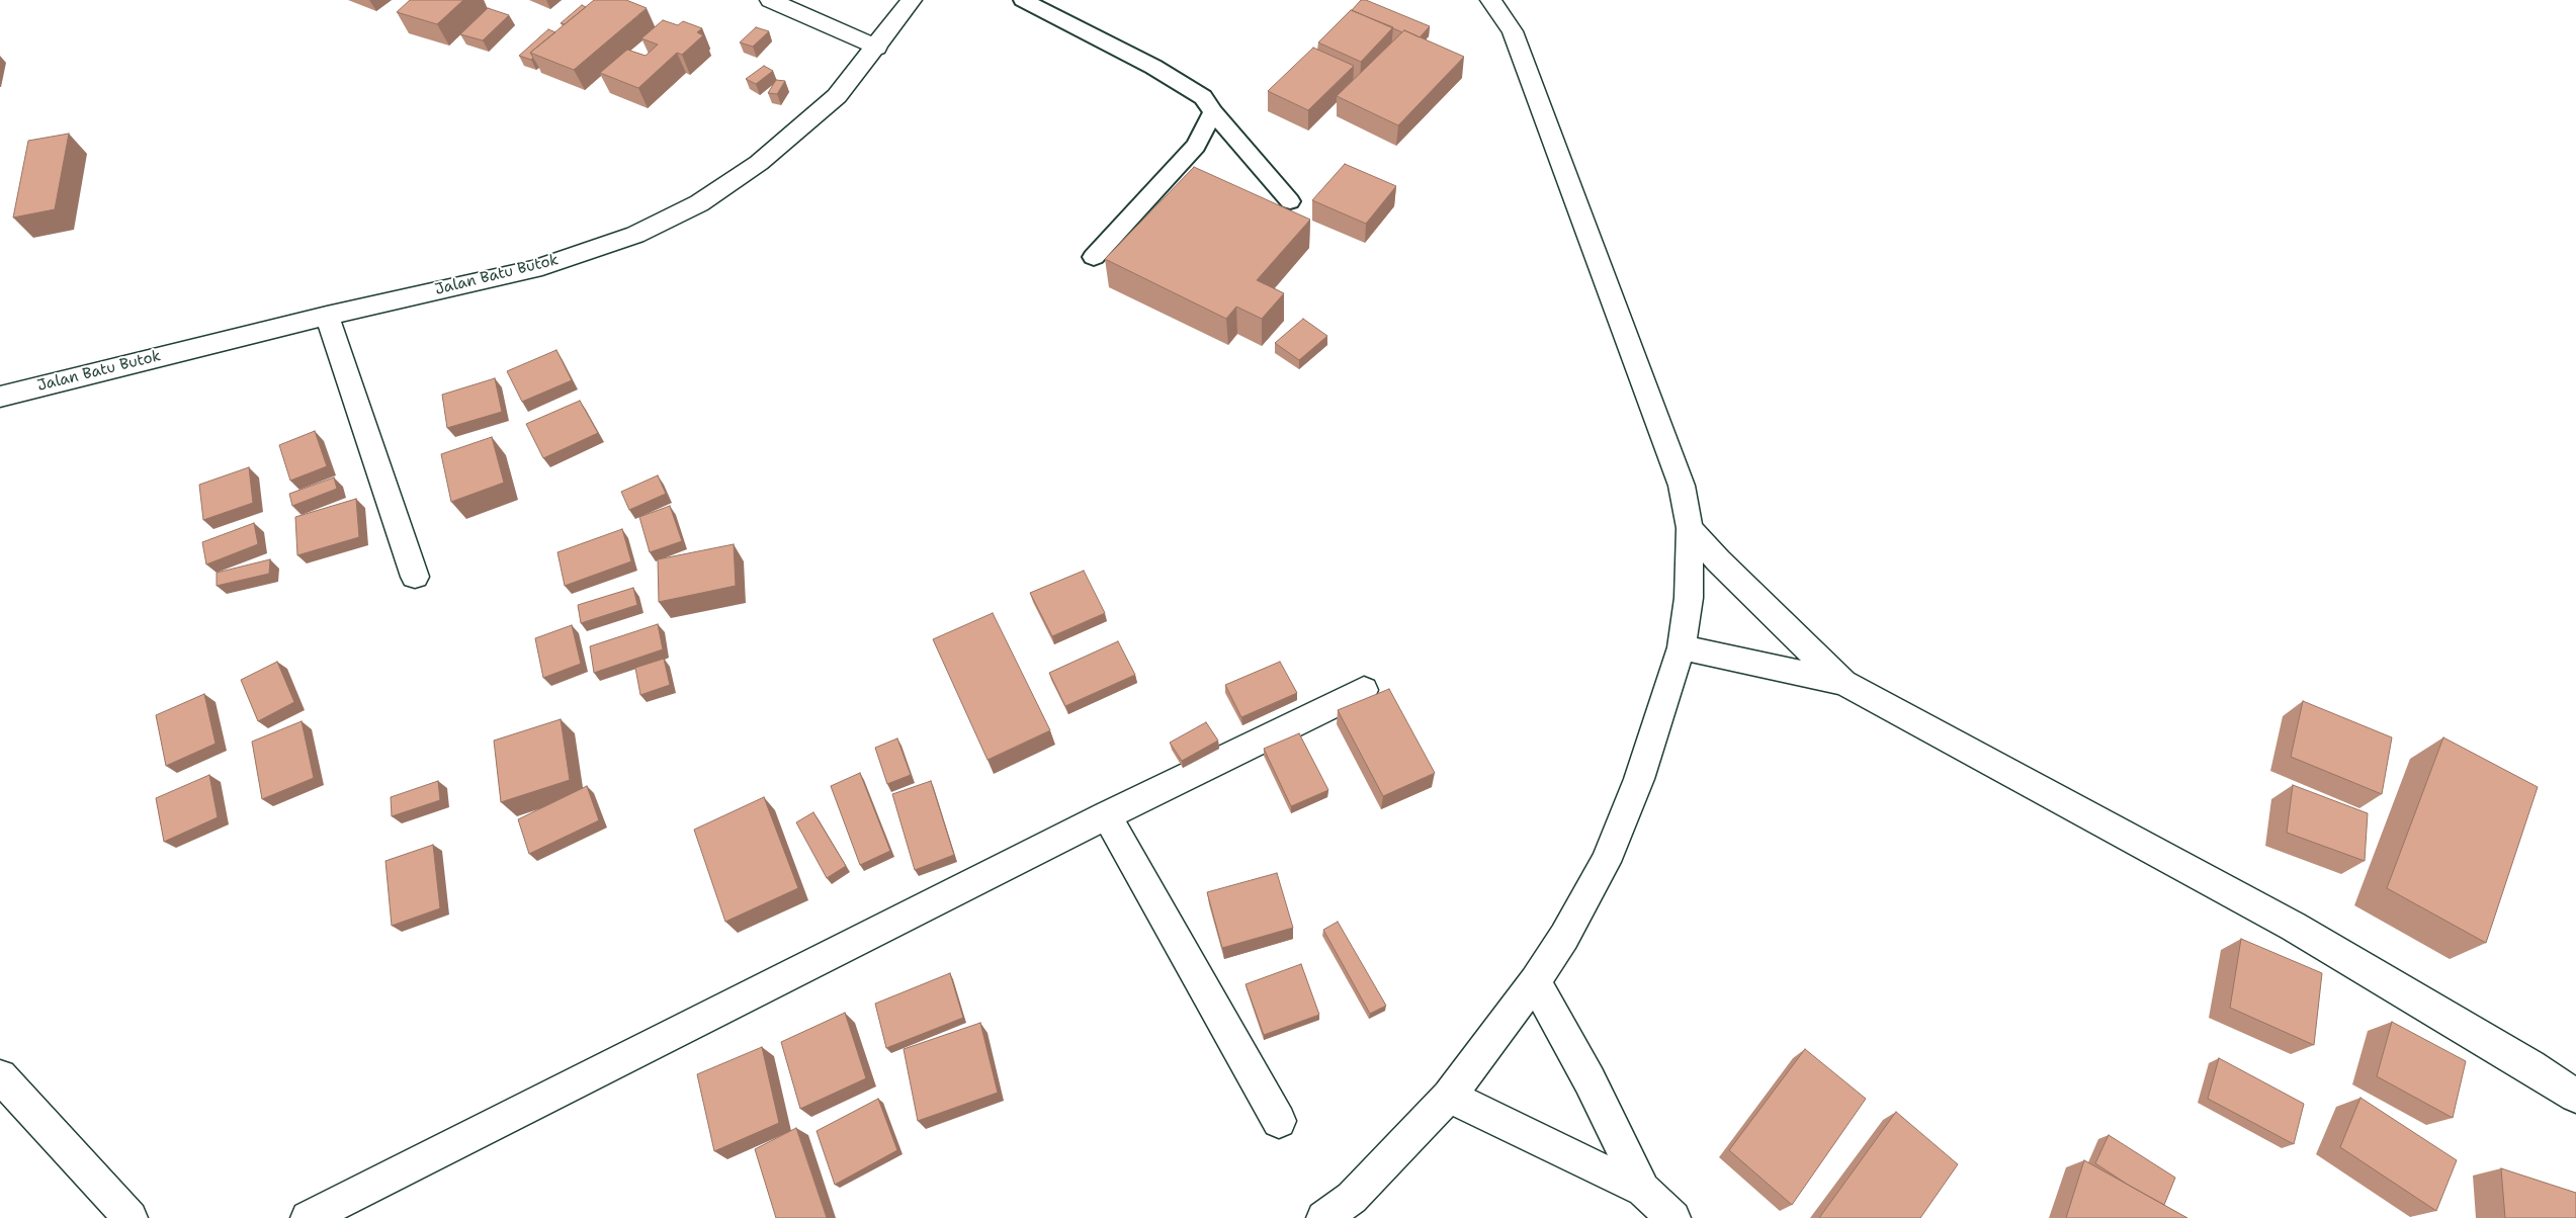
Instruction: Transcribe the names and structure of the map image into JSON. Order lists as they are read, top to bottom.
{
  "streets": {
    "street": ["Jalan Batu Butok"]
  }
}
